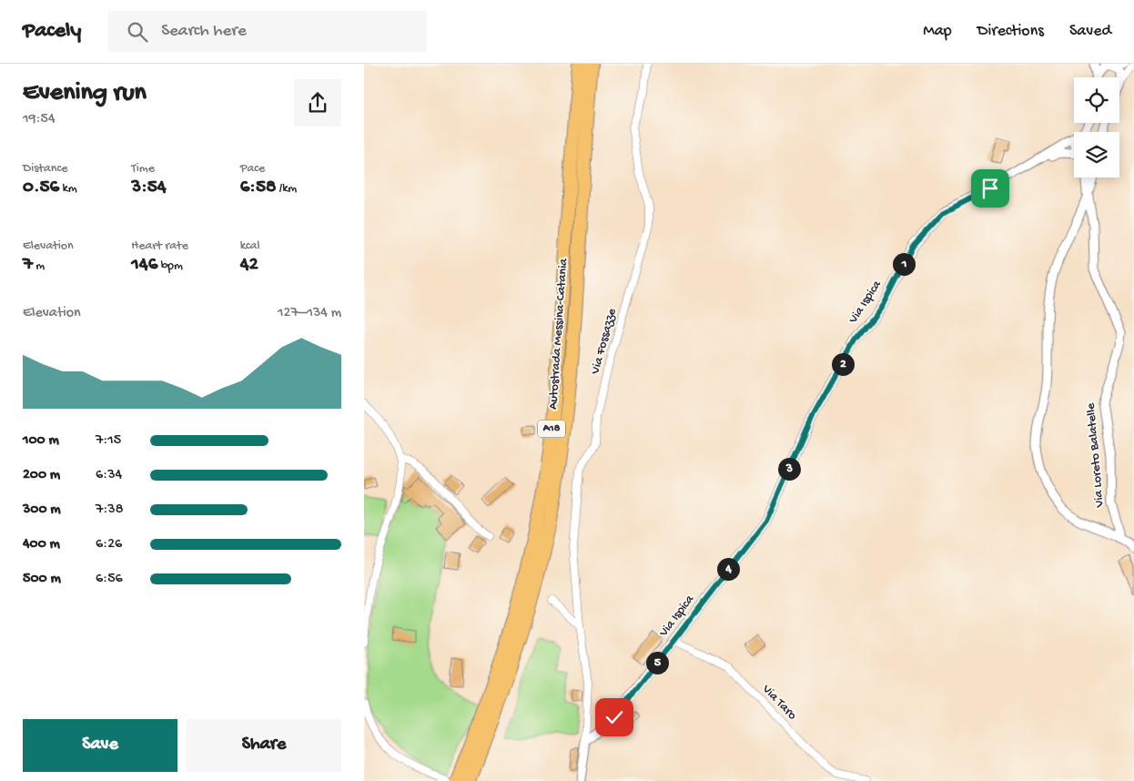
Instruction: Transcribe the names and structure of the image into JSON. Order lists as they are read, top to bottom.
{
  "streets": {
    "highway": ["Autostrada Messina-Catania", "A18"],
    "street": [
      "Via Ispica",
      "Via Fossazze",
      "Via Loreto Balatelle",
      "Via Taro"
    ]
  },
  "crossings": [
    ["Via Ispica", "Via Taro"]
  ],
  "page": {
    "header": "Pacely",
    "search": "Search here",
    "nav": ["Map", "Directions", "Saved"],
    "heading": ["Evening run", "19:54"],
    "stats": [
      ["Distance", "0.56 km"],
      ["Time", "3:54"],
      ["Pace", "6:58 /km"],
      ["Elevation", "7 m"],
      ["Heart rate", "146 bpm"],
      ["kcal", "42"]
    ],
    "pins": [
      "1",
      "2",
      "3",
      "4",
      "5"
    ],
    "chart": ["Elevation", "127–134 m"],
    "list": [
      {
        "name": "100 m",
        "note": "7:15"
      },
      {
        "name": "200 m",
        "note": "6:34"
      },
      {
        "name": "300 m",
        "note": "7:38"
      },
      {
        "name": "400 m",
        "note": "6:26"
      },
      {
        "name": "500 m",
        "note": "6:56"
      }
    ],
    "buttons": ["Save", "Share"]
  }
}
